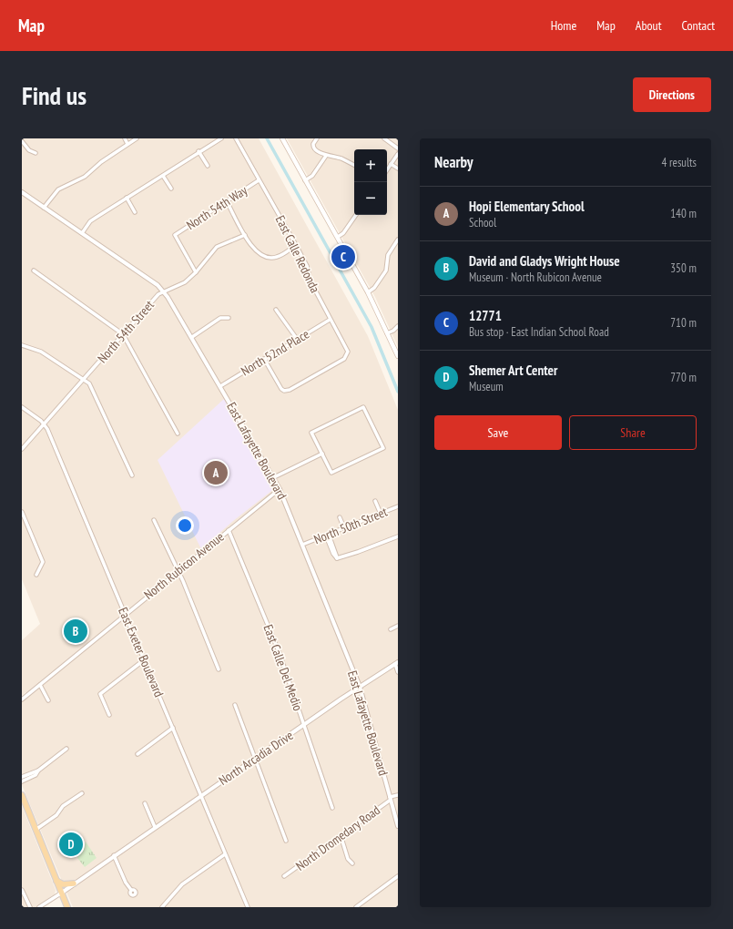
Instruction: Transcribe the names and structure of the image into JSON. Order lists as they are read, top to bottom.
{
  "streets": {
    "street": [
      "North 54th Way",
      "East Calle Redonda",
      "North 54th Street",
      "North 52nd Place",
      "East Lafayette Boulevard",
      "North 50th Street",
      "North Rubicon Avenue",
      "East Exeter Boulevard",
      "East Calle Del Medio",
      "North Arcadia Drive",
      "North Dromedary Road"
    ]
  },
  "crossings": [
    ["North 54th Way", "East Calle Redonda"],
    ["North 54th Way", "North 54th Street"],
    ["East Calle Redonda", "North 52nd Place"],
    ["North 54th Street", "East Lafayette Boulevard"],
    ["North 54th Street", "East Exeter Boulevard"],
    ["North 52nd Place", "East Lafayette Boulevard"],
    ["East Lafayette Boulevard", "North 50th Street"],
    ["East Lafayette Boulevard", "North Rubicon Avenue"],
    ["East Lafayette Boulevard", "North Arcadia Drive"],
    ["East Lafayette Boulevard", "North Dromedary Road"],
    ["North Rubicon Avenue", "East Exeter Boulevard"],
    ["North Rubicon Avenue", "East Calle Del Medio"],
    ["East Exeter Boulevard", "North Arcadia Drive"],
    ["East Calle Del Medio", "North Arcadia Drive"]
  ],
  "page": {
    "header": "Map",
    "nav": [
      "Home",
      "Map",
      "About",
      "Contact"
    ],
    "buttons": [
      "Directions",
      ["Save", "Share"]
    ],
    "title": "Find us",
    "heading": ["Nearby", "4 results"],
    "map_buttons": ["+", "−"],
    "list": [
      {
        "mark": "A",
        "name": "Hopi Elementary School",
        "note": "School",
        "value": "140 m"
      },
      {
        "mark": "B",
        "name": "David and Gladys Wright House",
        "note": "Museum · North Rubicon Avenue",
        "value": "350 m"
      },
      {
        "mark": "C",
        "name": "12771",
        "note": "Bus stop · East Indian School Road",
        "value": "710 m"
      },
      {
        "mark": "D",
        "name": "Shemer Art Center",
        "note": "Museum",
        "value": "770 m"
      }
    ],
    "pins": [
      "C",
      "A",
      "B",
      "D"
    ]
  }
}
